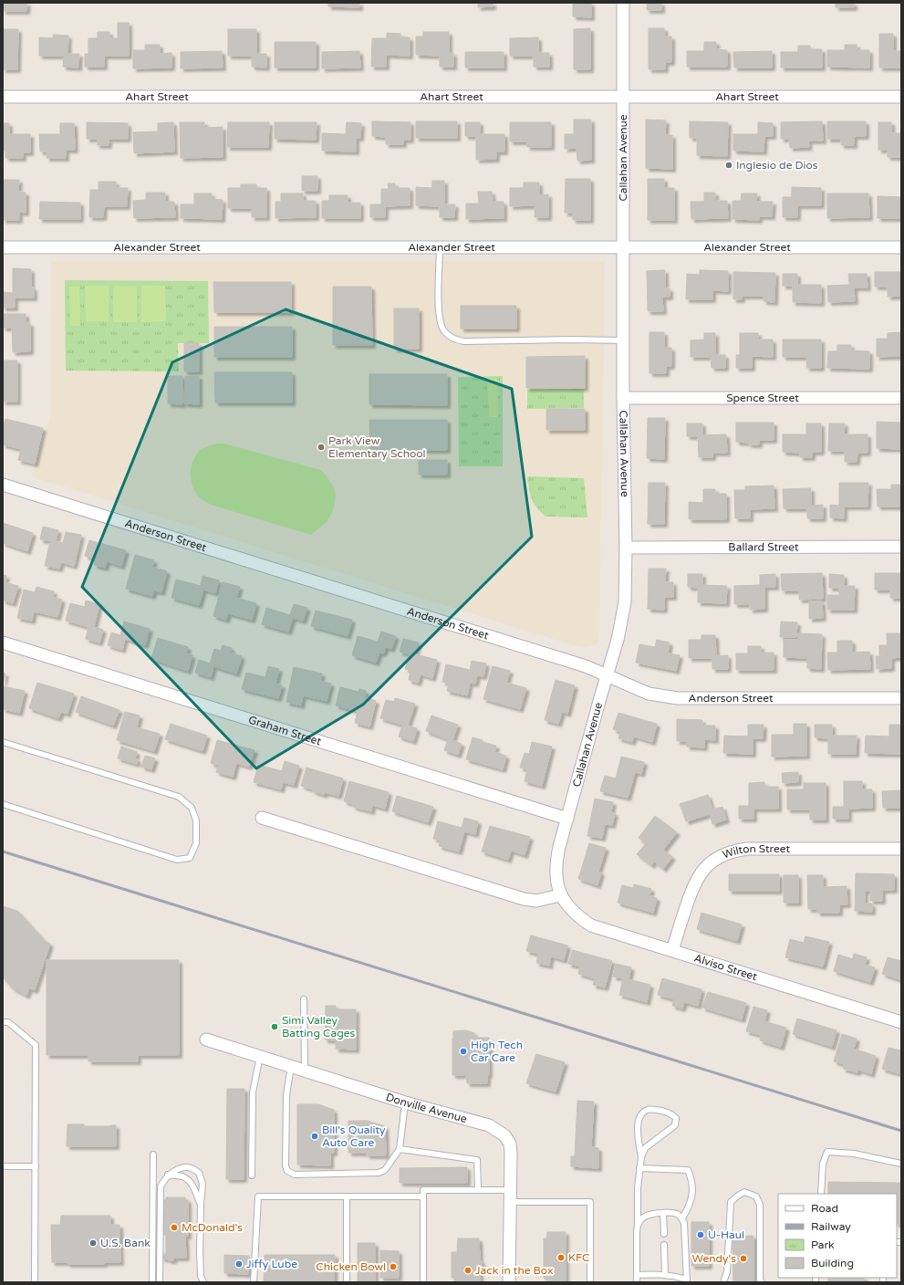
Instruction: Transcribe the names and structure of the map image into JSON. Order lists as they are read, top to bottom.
{
  "streets": {
    "street": [
      "Ahart Street",
      "Callahan Avenue",
      "Alexander Street",
      "Spence Street",
      "Anderson Street",
      "Ballard Street",
      "Graham Street",
      "Wilton Street",
      "Alviso Street",
      "Donville Avenue"
    ]
  },
  "crossings": [
    ["Ahart Street", "Callahan Avenue"],
    ["Callahan Avenue", "Alexander Street"],
    ["Callahan Avenue", "Spence Street"],
    ["Callahan Avenue", "Anderson Street"],
    ["Callahan Avenue", "Ballard Street"],
    ["Callahan Avenue", "Graham Street"],
    ["Callahan Avenue", "Alviso Street"],
    ["Wilton Street", "Alviso Street"]
  ],
  "places": [
    "Inglesio de Dios",
    "Park View Elementary School",
    "Simi Valley Batting Cages",
    "High Tech Car Care",
    "Bill's Quality Auto Care",
    "McDonald's",
    "U-Haul",
    "U.S. Bank",
    "KFC",
    "Wendy's",
    "Jiffy Lube",
    "Chicken Bowl",
    "Jack in the Box"
  ],
  "legend": [
    "Road",
    "Railway",
    "Park",
    "Building"
  ]
}
